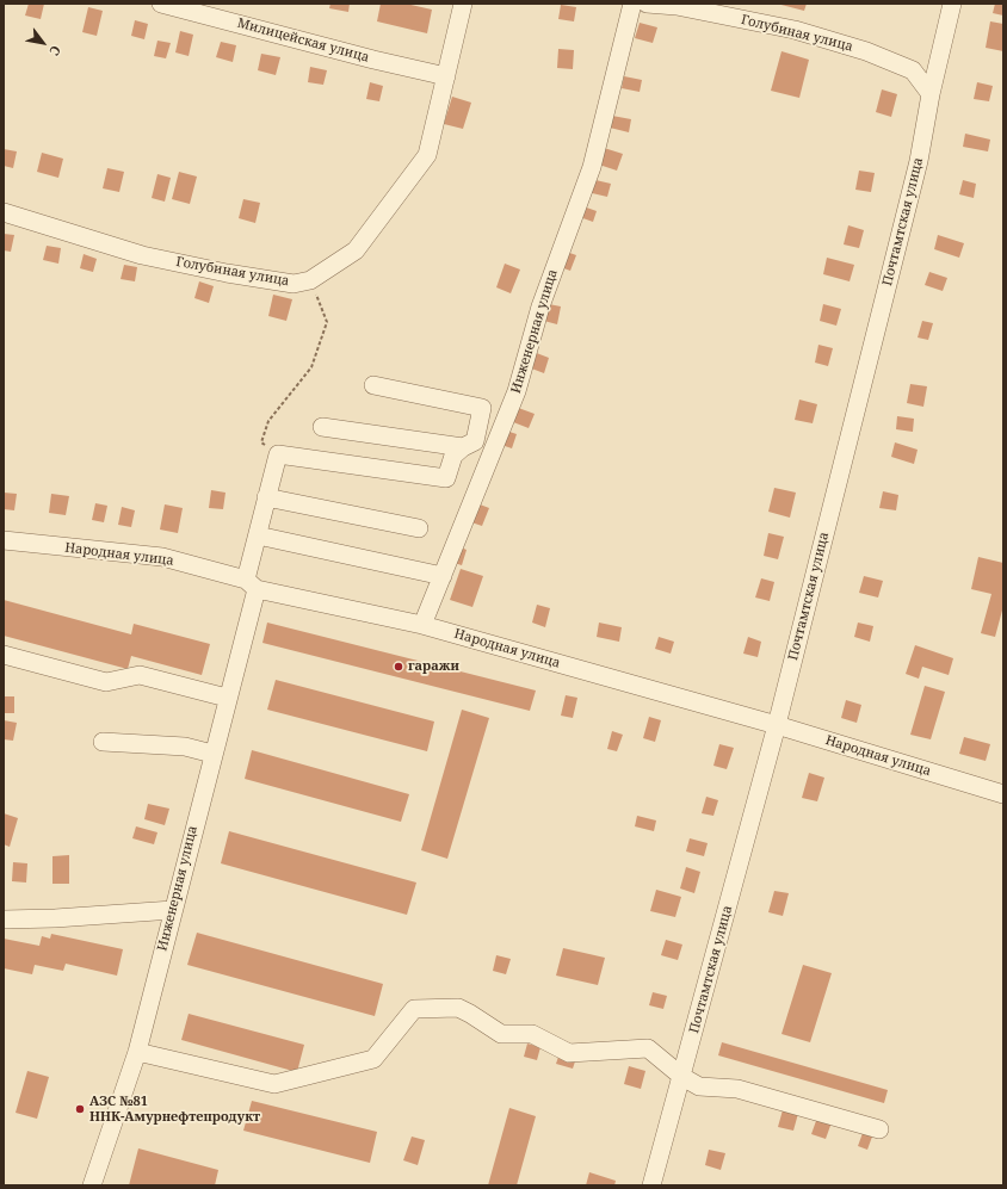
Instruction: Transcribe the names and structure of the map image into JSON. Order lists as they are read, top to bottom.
{
  "streets": {
    "street": [
      "Голубиная улица",
      "Милицейская улица",
      "Почтамтская улица",
      "Инженерная улица",
      "Народная улица"
    ]
  },
  "crossings": [
    ["Голубиная улица", "Милицейская улица"],
    ["Голубиная улица", "Почтамтская улица"],
    ["Почтамтская улица", "Народная улица"],
    ["Инженерная улица", "Народная улица"]
  ],
  "places": ["гаражи", "АЗС №81 ННК-Амурнефтепродукт"],
  "north": "bottom right"
}
